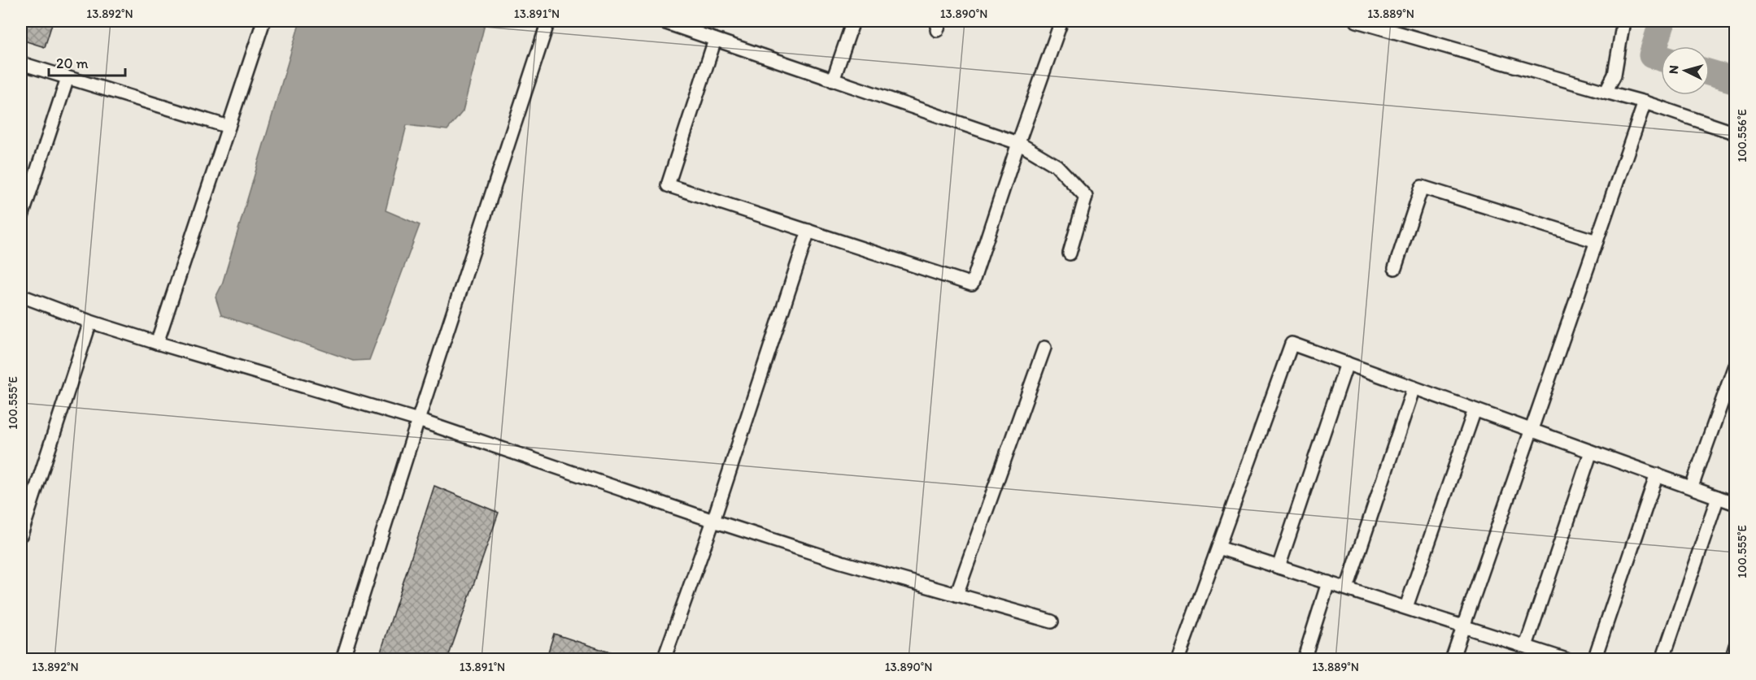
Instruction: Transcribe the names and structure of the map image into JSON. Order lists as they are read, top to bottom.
{
  "scale_bar": "20 m",
  "north": "left",
  "coordinates": [
    "13.892°N",
    "13.891°N",
    "13.890°N",
    "13.889°N",
    "100.556°E",
    "100.555°E"
  ]
}
